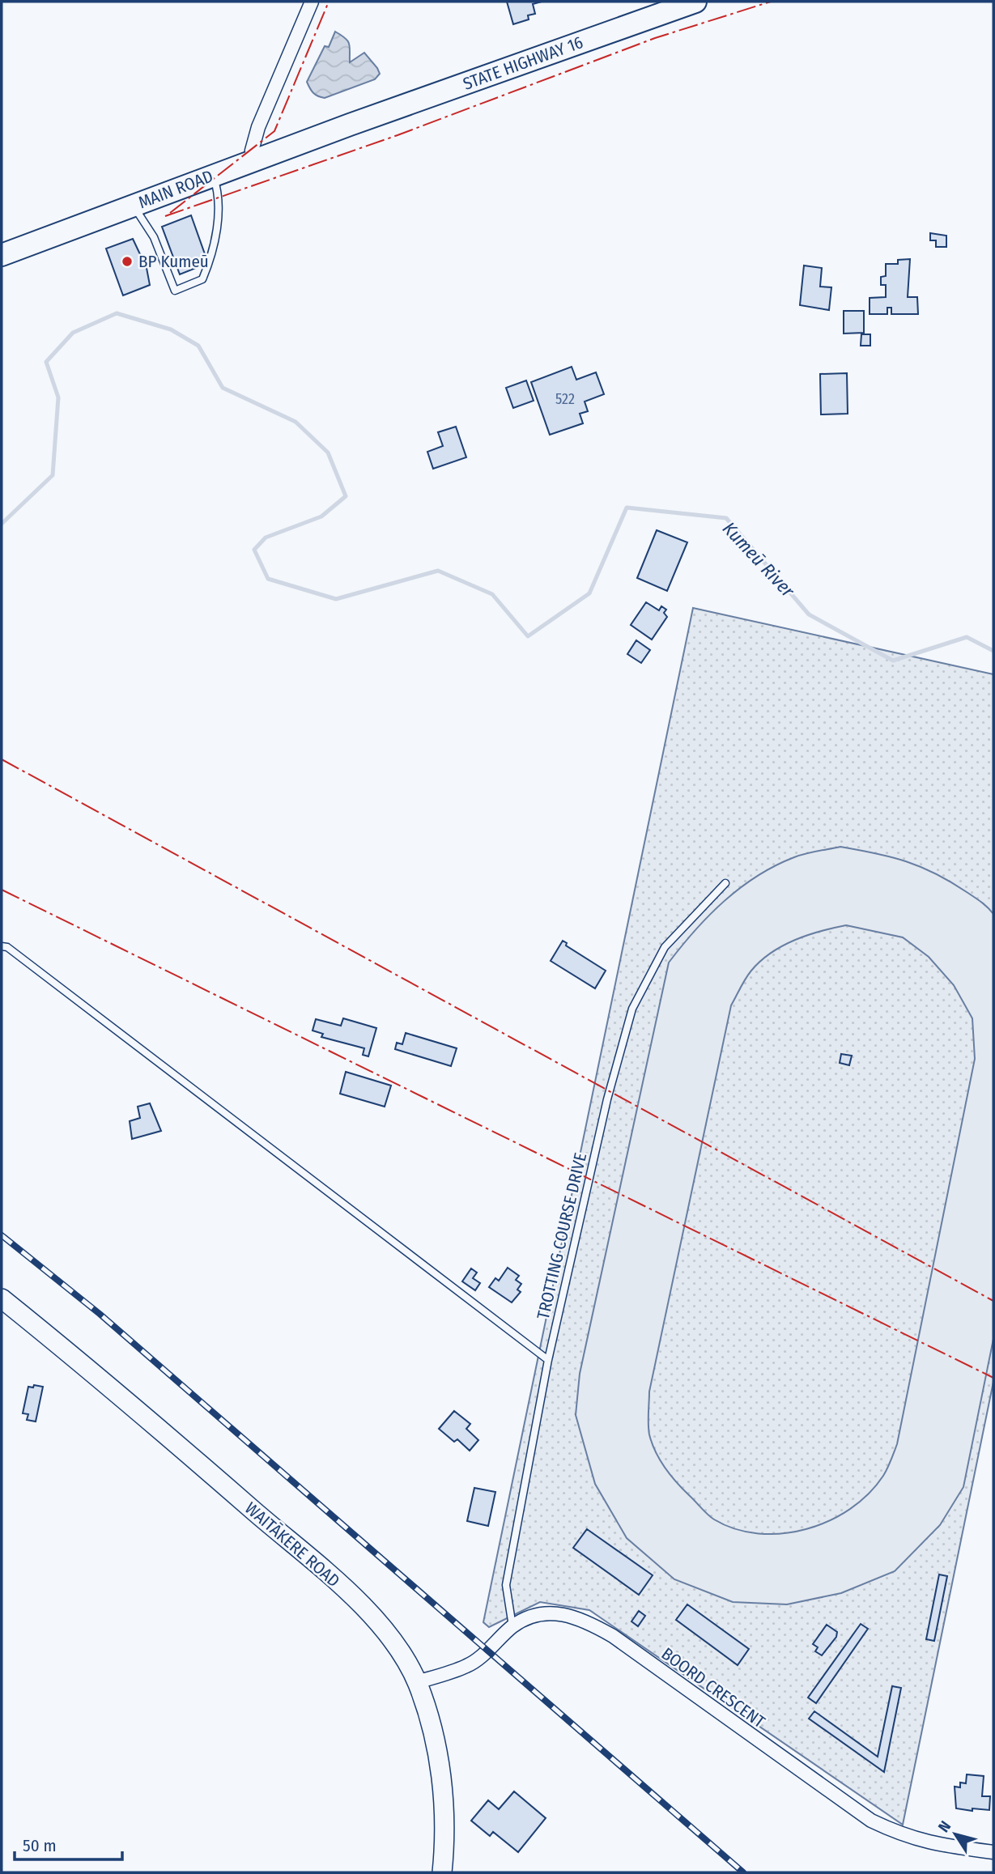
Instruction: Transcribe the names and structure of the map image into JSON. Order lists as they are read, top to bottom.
{
  "streets": {
    "main road": ["STATE HIGHWAY 16", "MAIN ROAD"],
    "street": ["WAITĀKERE ROAD", "BOORD CRESCENT"],
    "lane": ["TROTTING COURSE DRIVE"]
  },
  "crossings": [
    ["STATE HIGHWAY 16", "MAIN ROAD"],
    ["TROTTING COURSE DRIVE", "BOORD CRESCENT"],
    ["WAITĀKERE ROAD", "BOORD CRESCENT"]
  ],
  "water": ["Kumeū River"],
  "places": ["BP Kumeū"],
  "house_numbers": ["522"],
  "scale_bar": "50 m",
  "north": "top left"
}
